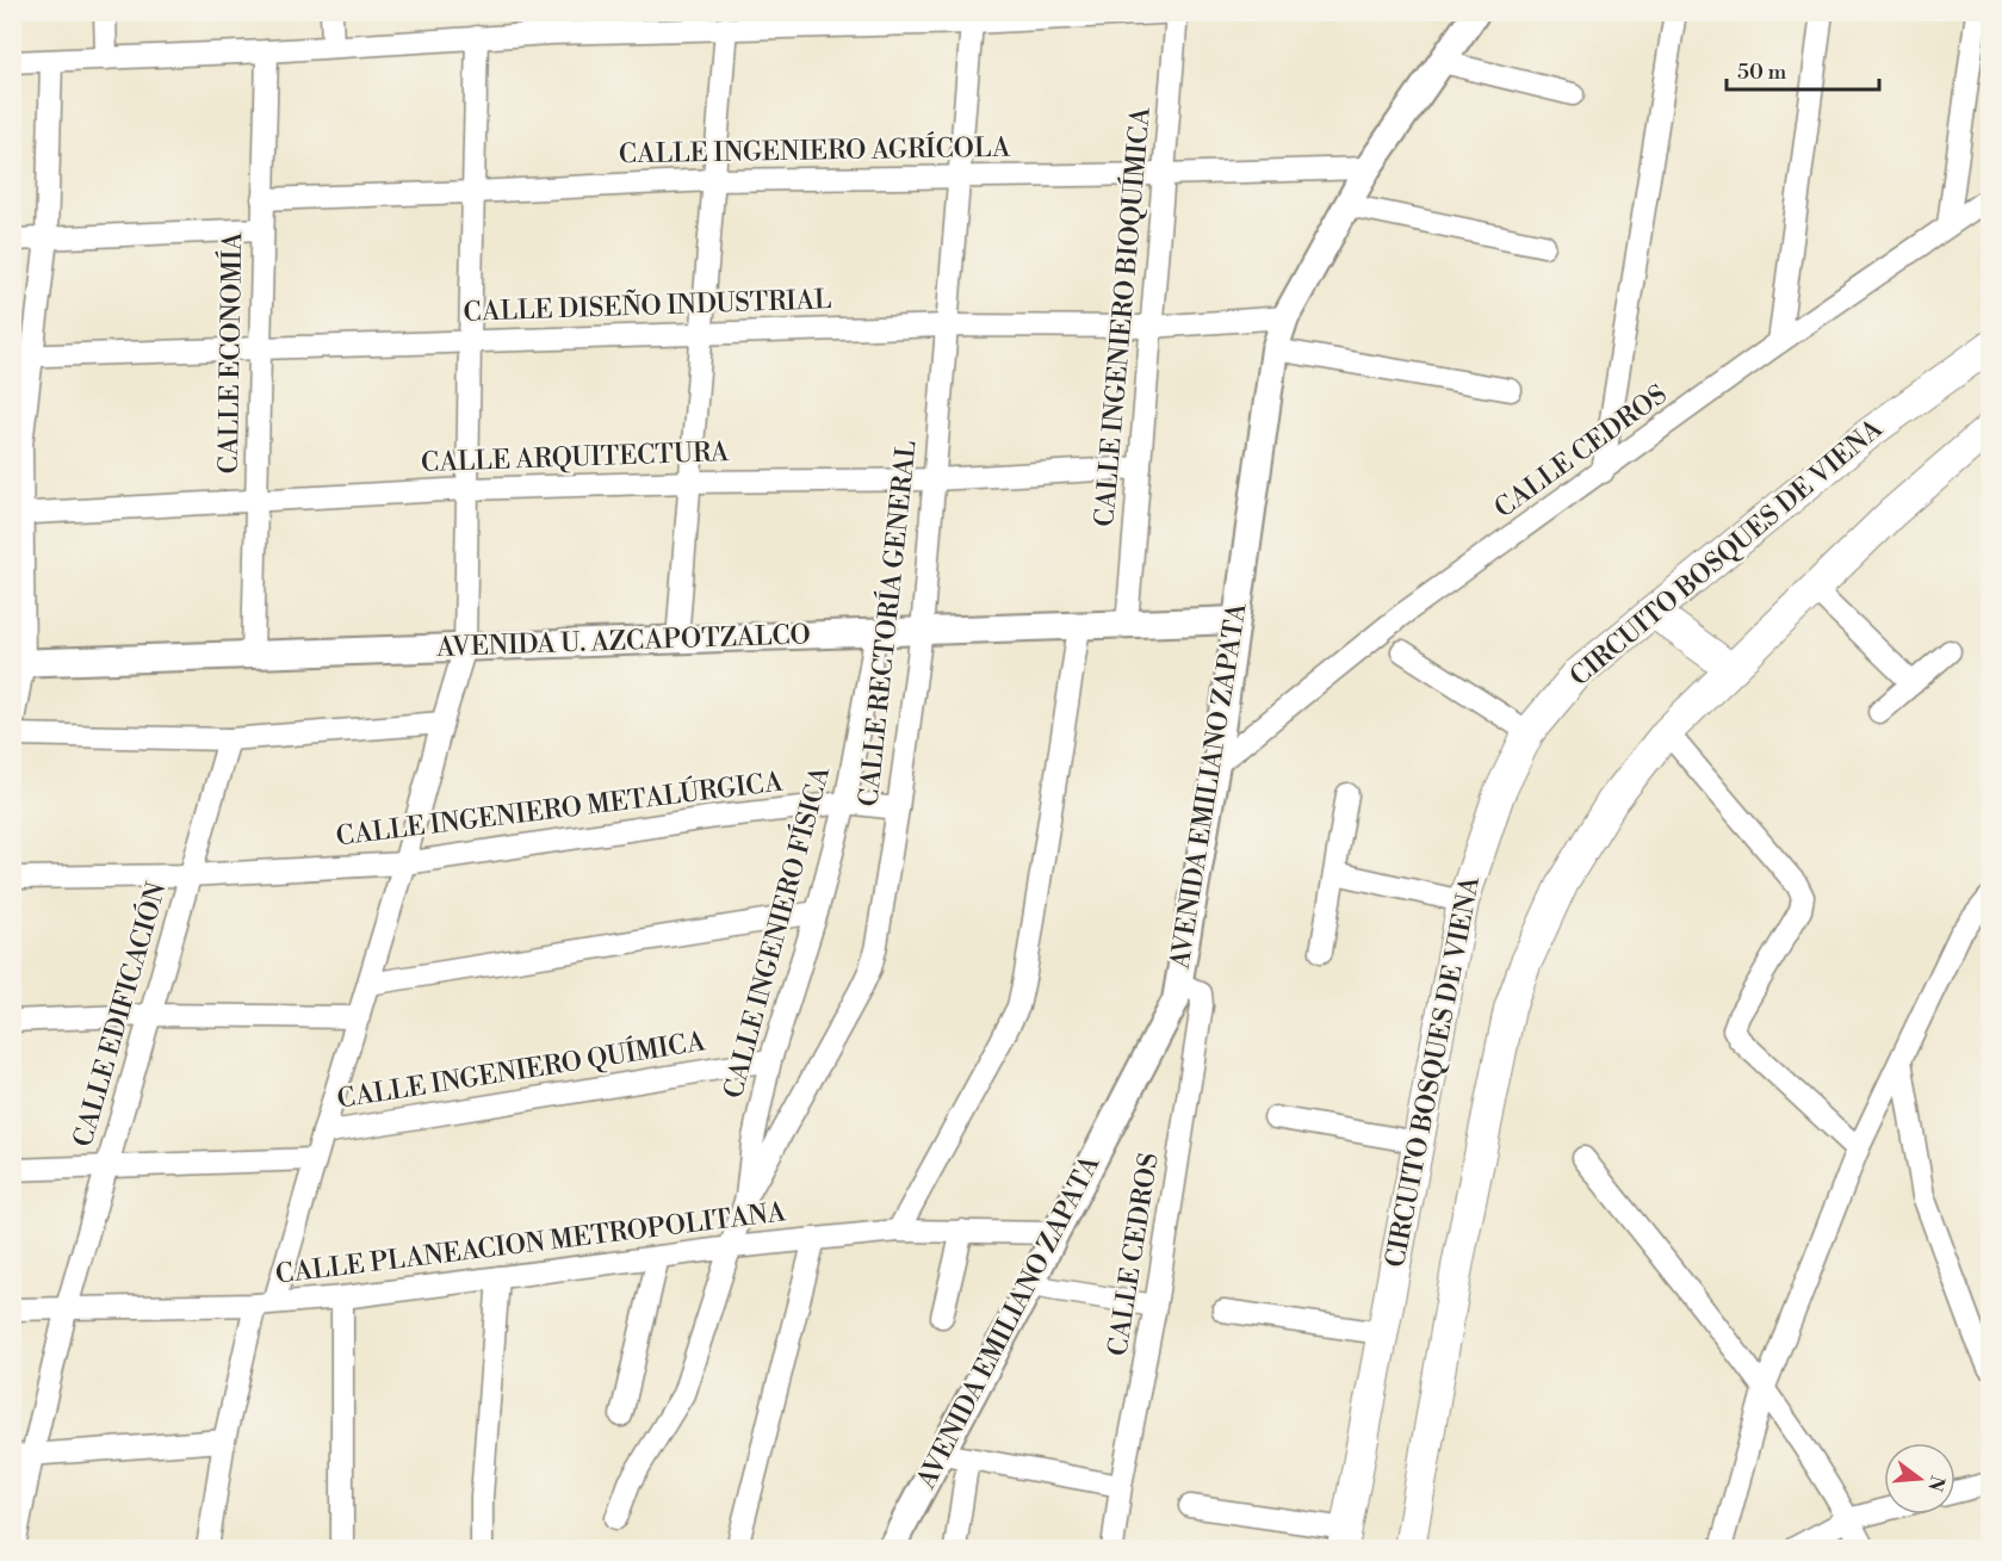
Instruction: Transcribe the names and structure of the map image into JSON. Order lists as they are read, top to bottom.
{
  "streets": {
    "main road": ["CIRCUITO BOSQUES DE VIENA"],
    "street": [
      "CALLE INGENIERO AGRÍCOLA",
      "CALLE DISEÑO INDUSTRIAL",
      "CALLE INGENIERO BIOQUÍMICA",
      "CALLE ECONOMÍA",
      "CALLE CEDROS",
      "CALLE ARQUITECTURA",
      "CALLE RECTORÍA GENERAL",
      "AVENIDA U. AZCAPOTZALCO",
      "AVENIDA EMILIANO ZAPATA",
      "CALLE INGENIERO METALÚRGICA",
      "CALLE INGENIERO FÍSICA",
      "CALLE EDIFICACIÓN",
      "CALLE INGENIERO QUÍMICA",
      "CALLE PLANEACION METROPOLITANA"
    ]
  },
  "crossings": [
    ["CALLE INGENIERO AGRÍCOLA", "CALLE INGENIERO BIOQUÍMICA"],
    ["CALLE INGENIERO AGRÍCOLA", "CALLE ECONOMÍA"],
    ["CALLE INGENIERO AGRÍCOLA", "CALLE RECTORÍA GENERAL"],
    ["CALLE INGENIERO AGRÍCOLA", "AVENIDA EMILIANO ZAPATA"],
    ["CALLE DISEÑO INDUSTRIAL", "CALLE INGENIERO BIOQUÍMICA"],
    ["CALLE DISEÑO INDUSTRIAL", "CALLE ECONOMÍA"],
    ["CALLE DISEÑO INDUSTRIAL", "CALLE RECTORÍA GENERAL"],
    ["CALLE DISEÑO INDUSTRIAL", "AVENIDA EMILIANO ZAPATA"],
    ["CALLE INGENIERO BIOQUÍMICA", "CALLE ARQUITECTURA"],
    ["CALLE INGENIERO BIOQUÍMICA", "AVENIDA U. AZCAPOTZALCO"],
    ["CALLE ECONOMÍA", "CALLE ARQUITECTURA"],
    ["CALLE ECONOMÍA", "AVENIDA U. AZCAPOTZALCO"],
    ["CALLE CEDROS", "AVENIDA EMILIANO ZAPATA"],
    ["CALLE ARQUITECTURA", "CALLE RECTORÍA GENERAL"],
    ["CALLE RECTORÍA GENERAL", "AVENIDA U. AZCAPOTZALCO"],
    ["CALLE RECTORÍA GENERAL", "CALLE INGENIERO METALÚRGICA"],
    ["CALLE RECTORÍA GENERAL", "CALLE INGENIERO FÍSICA"],
    ["AVENIDA U. AZCAPOTZALCO", "AVENIDA EMILIANO ZAPATA"],
    ["AVENIDA U. AZCAPOTZALCO", "CALLE INGENIERO FÍSICA"],
    ["AVENIDA EMILIANO ZAPATA", "CALLE PLANEACION METROPOLITANA"],
    ["CALLE INGENIERO METALÚRGICA", "CALLE INGENIERO FÍSICA"],
    ["CALLE INGENIERO METALÚRGICA", "CALLE EDIFICACIÓN"],
    ["CALLE INGENIERO FÍSICA", "CALLE INGENIERO QUÍMICA"],
    ["CALLE INGENIERO FÍSICA", "CALLE PLANEACION METROPOLITANA"],
    ["CALLE EDIFICACIÓN", "CALLE PLANEACION METROPOLITANA"]
  ],
  "scale_bar": "50 m",
  "north": "right"
}
